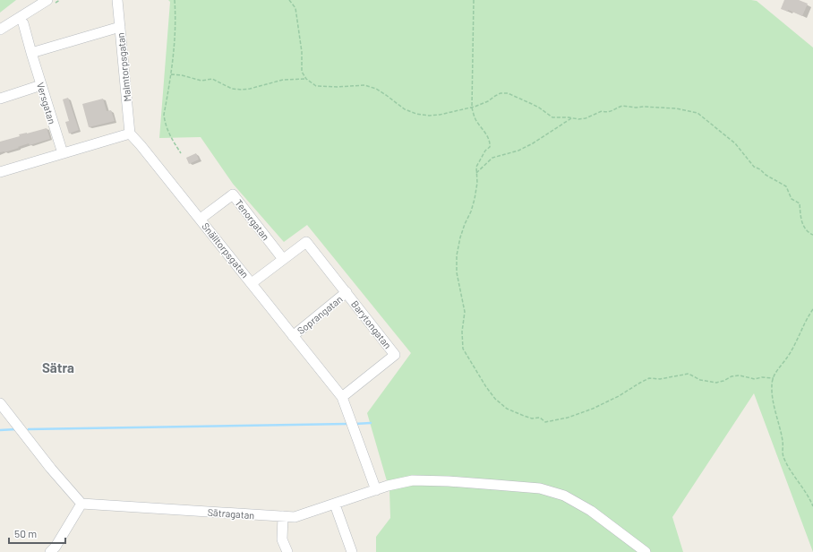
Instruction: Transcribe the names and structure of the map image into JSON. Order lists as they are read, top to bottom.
{
  "streets": {
    "street": [
      "Malmtorpsgatan",
      "Versgatan",
      "Tenorgatan",
      "Snälltorpsgatan",
      "Soprangatan",
      "Barytongatan",
      "Sätragatan"
    ]
  },
  "crossings": [
    ["Malmtorpsgatan", "Snälltorpsgatan"],
    ["Tenorgatan", "Snälltorpsgatan"],
    ["Tenorgatan", "Barytongatan"],
    ["Snälltorpsgatan", "Soprangatan"],
    ["Snälltorpsgatan", "Barytongatan"],
    ["Snälltorpsgatan", "Sätragatan"],
    ["Soprangatan", "Barytongatan"]
  ],
  "districts": ["Sätra"],
  "scale_bar": "50 m"
}
